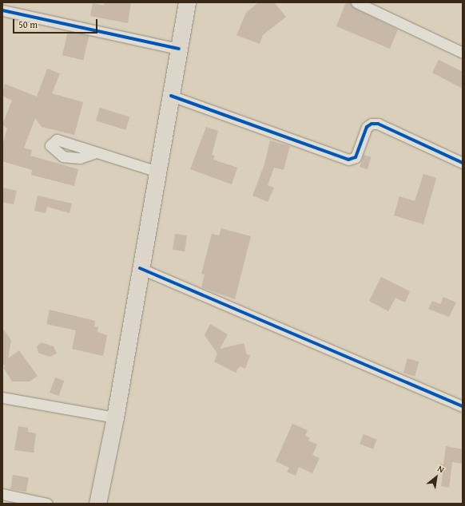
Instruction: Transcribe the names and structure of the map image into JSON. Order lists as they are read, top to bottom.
{
  "scale_bar": "50 m",
  "north": "top right"
}
